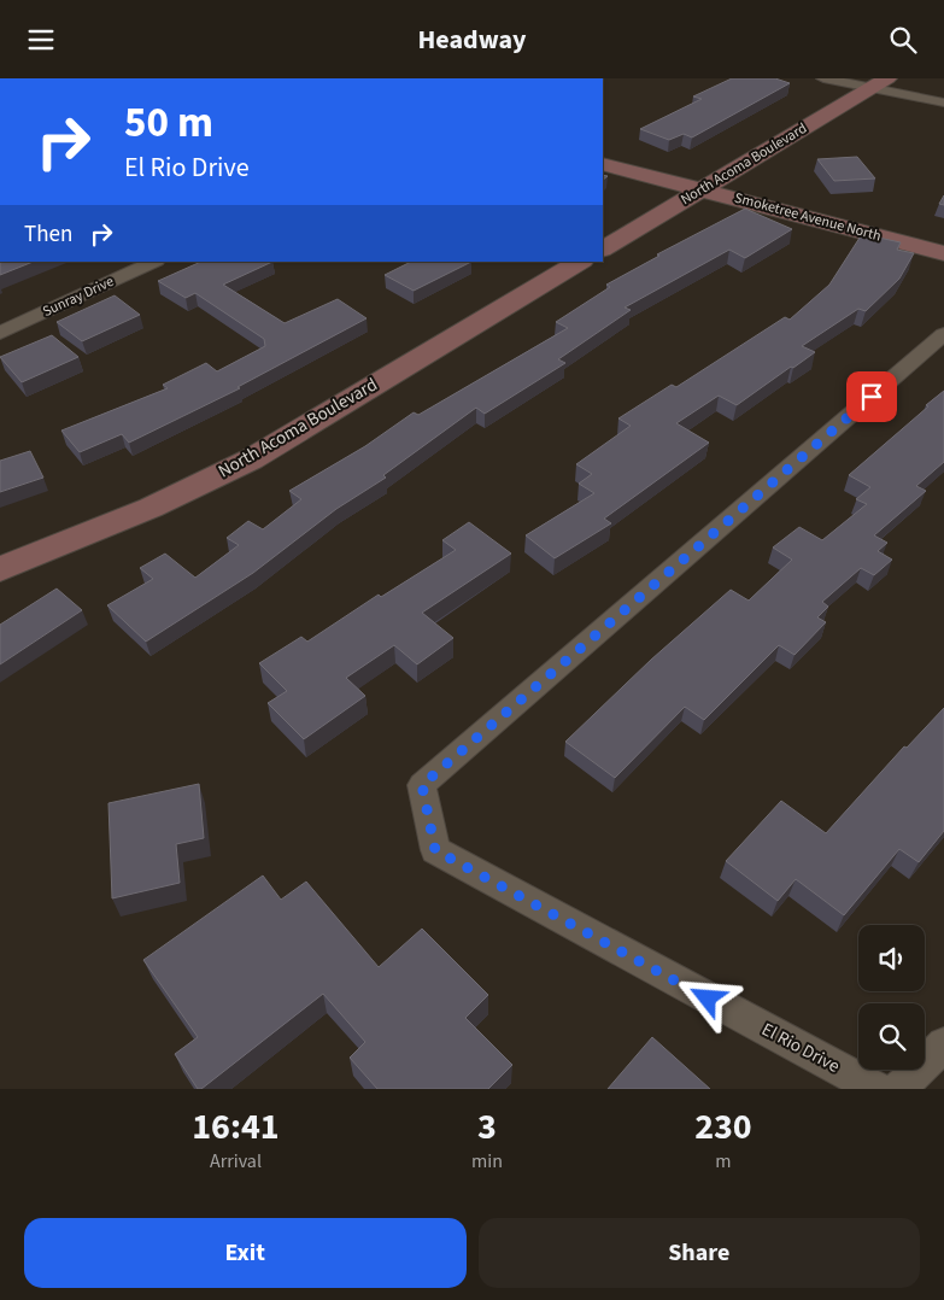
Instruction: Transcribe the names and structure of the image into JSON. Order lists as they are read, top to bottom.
{
  "streets": {
    "main road": ["North Acoma Boulevard", "Smoketree Avenue North"],
    "street": ["Sunray Drive", "El Rio Drive"]
  },
  "crossings": [
    ["North Acoma Boulevard", "Smoketree Avenue North"]
  ],
  "page": {
    "header": "Headway",
    "turn": ["50 m", "El Rio Drive"],
    "then": "Then",
    "eta": [
      "16:41",
      "Arrival",
      "3",
      "min",
      "230",
      "m"
    ],
    "buttons": ["Exit", "Share"]
  }
}
